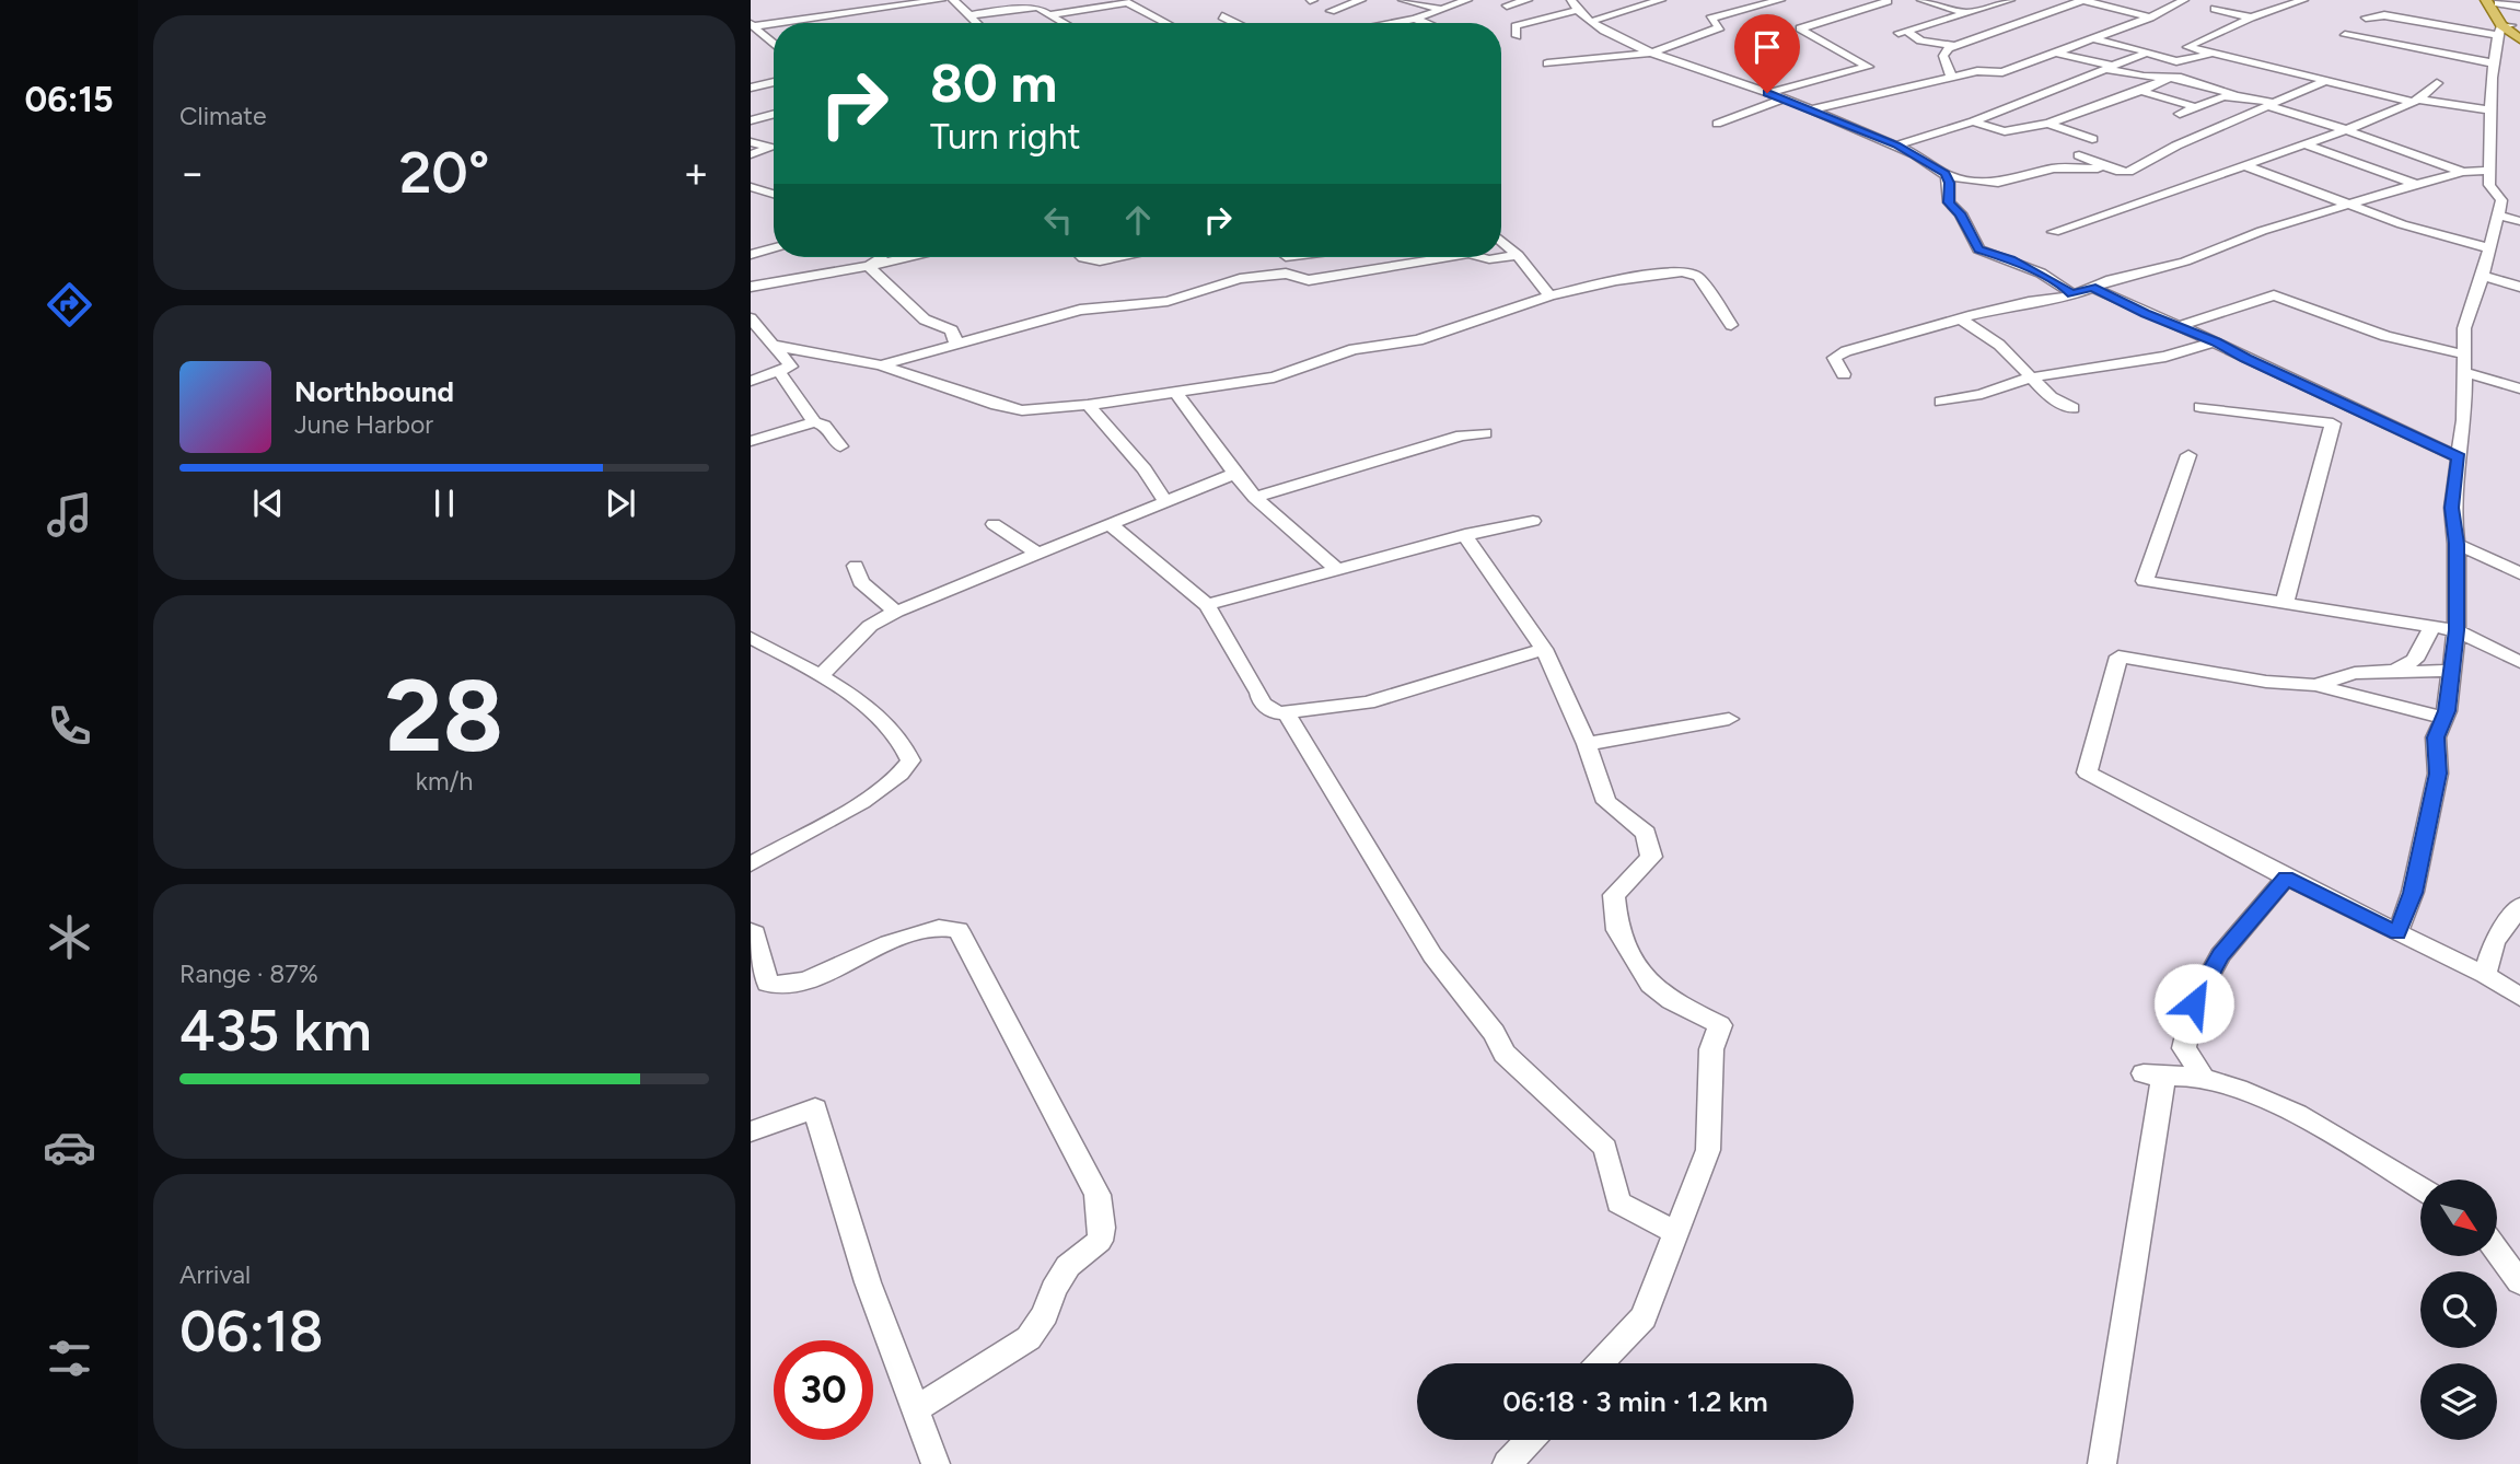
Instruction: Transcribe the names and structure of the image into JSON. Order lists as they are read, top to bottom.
{
  "north": "bottom right",
  "page": {
    "tabs": "06:15",
    "tile": [
      "Climate",
      ["28", "km/h"],
      ["Range · 87%", "435 km"],
      ["Arrival", "06:18"]
    ],
    "turn": ["80 m", "Turn right"],
    "heat": ["−", "20°", "+"],
    "song": ["Northbound", "June Harbor"],
    "limit": "30",
    "trip": "06:18 · 3 min · 1.2 km"
  }
}
